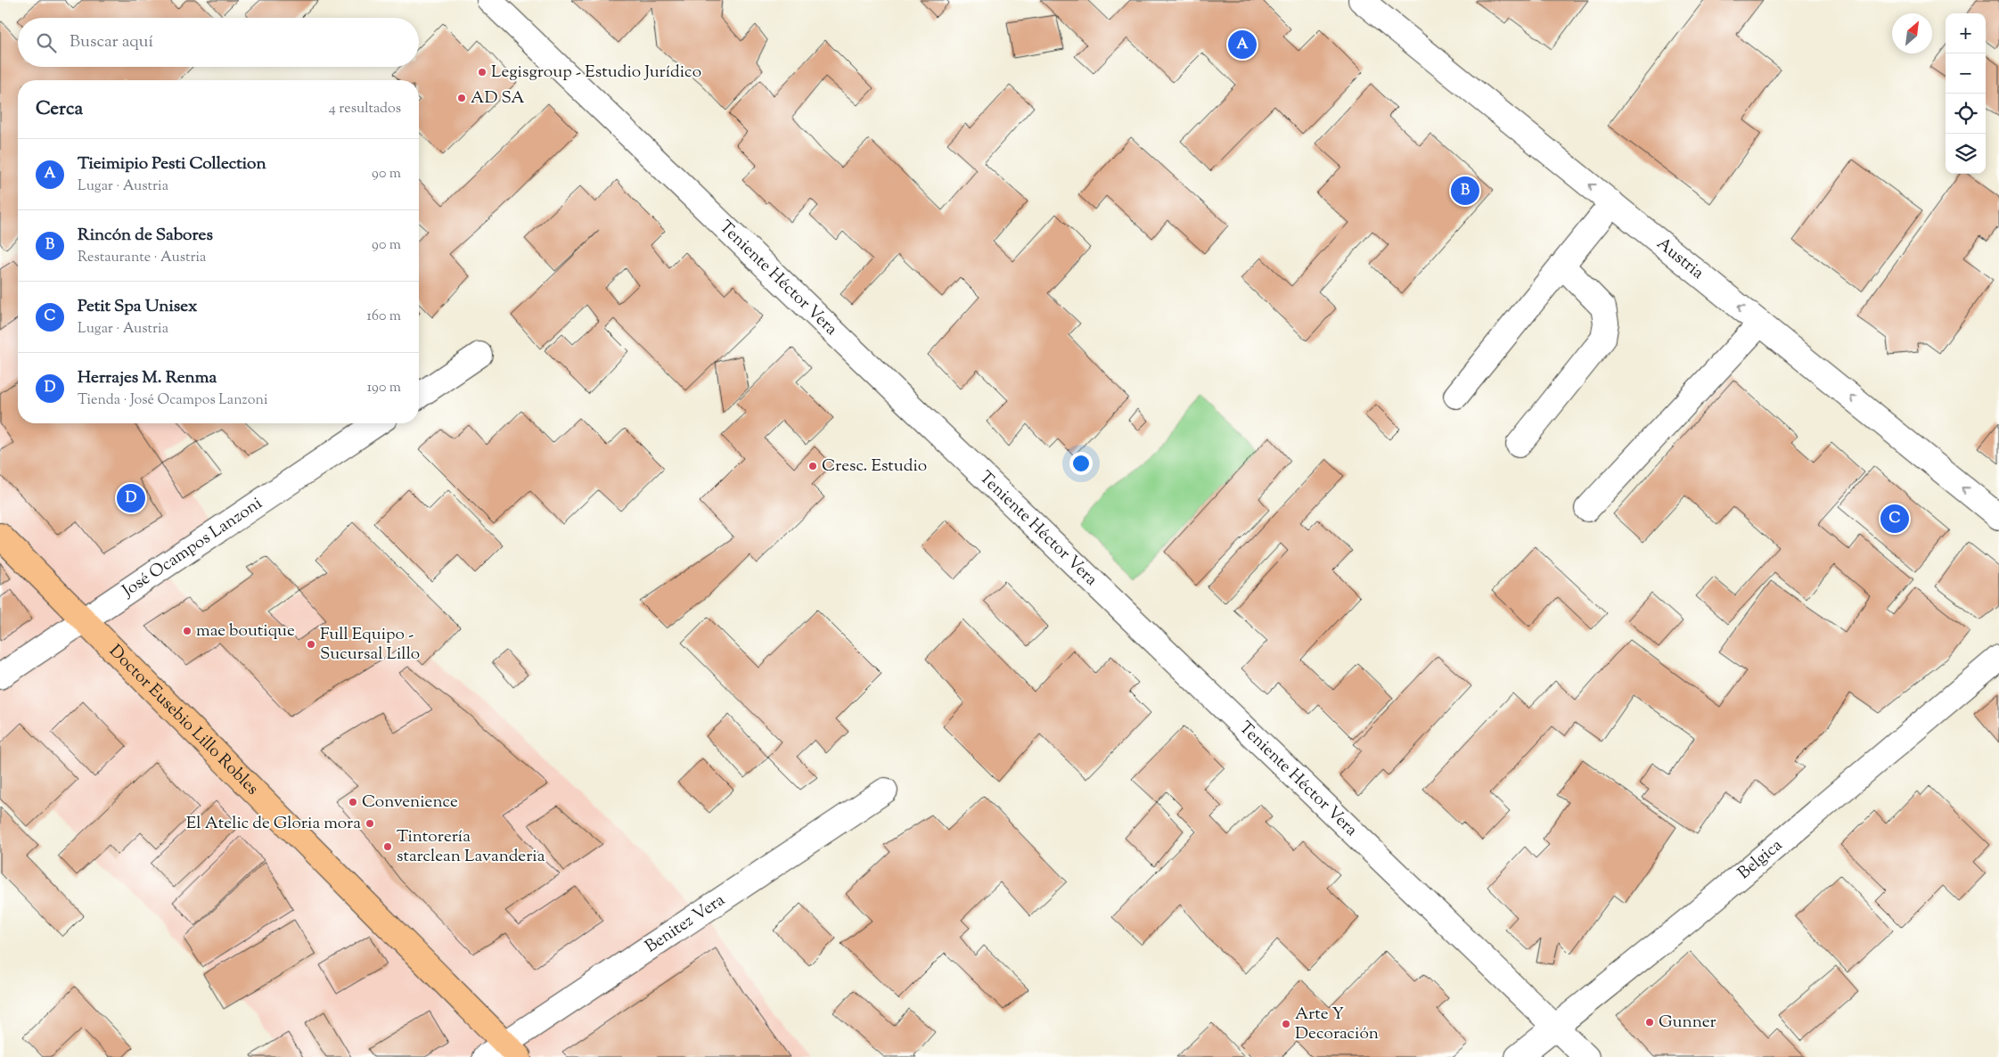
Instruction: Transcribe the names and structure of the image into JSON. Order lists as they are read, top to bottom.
{
  "streets": {
    "main road": ["Doctor Eusebio Lillo Robles"],
    "street": [
      "Austria",
      "Teniente Héctor Vera",
      "José Ocampos Lanzoni",
      "Belgica",
      "Benitez Vera"
    ]
  },
  "crossings": [
    ["Teniente Héctor Vera", "Belgica"],
    ["José Ocampos Lanzoni", "Doctor Eusebio Lillo Robles"],
    ["Doctor Eusebio Lillo Robles", "Benitez Vera"]
  ],
  "one_way": ["Austria"],
  "places": [
    "Legisgroup - Estudio Jurídico",
    "AD SA",
    "Cresc. Estudio",
    "mae boutique",
    "Full Equipo - Sucursal Lillo",
    "Convenience",
    "El Atelic de Gloria mora",
    "Tintorería starclean Lavanderia",
    "Gunner",
    "Arte Y Decoración"
  ],
  "north": "top right",
  "page": {
    "map_buttons": ["+", "−"],
    "search": "Buscar aquí",
    "pins": [
      "A",
      "B",
      "D",
      "C"
    ],
    "heading": ["Cerca", "4 resultados"],
    "list": [
      {
        "mark": "A",
        "name": "Tieimipio Pesti Collection",
        "note": "Lugar · Austria",
        "value": "90 m"
      },
      {
        "mark": "B",
        "name": "Rincón de Sabores",
        "note": "Restaurante · Austria",
        "value": "90 m"
      },
      {
        "mark": "C",
        "name": "Petit Spa Unisex",
        "note": "Lugar · Austria",
        "value": "160 m"
      },
      {
        "mark": "D",
        "name": "Herrajes M. Renma",
        "note": "Tienda · José Ocampos Lanzoni",
        "value": "190 m"
      }
    ]
  }
}
